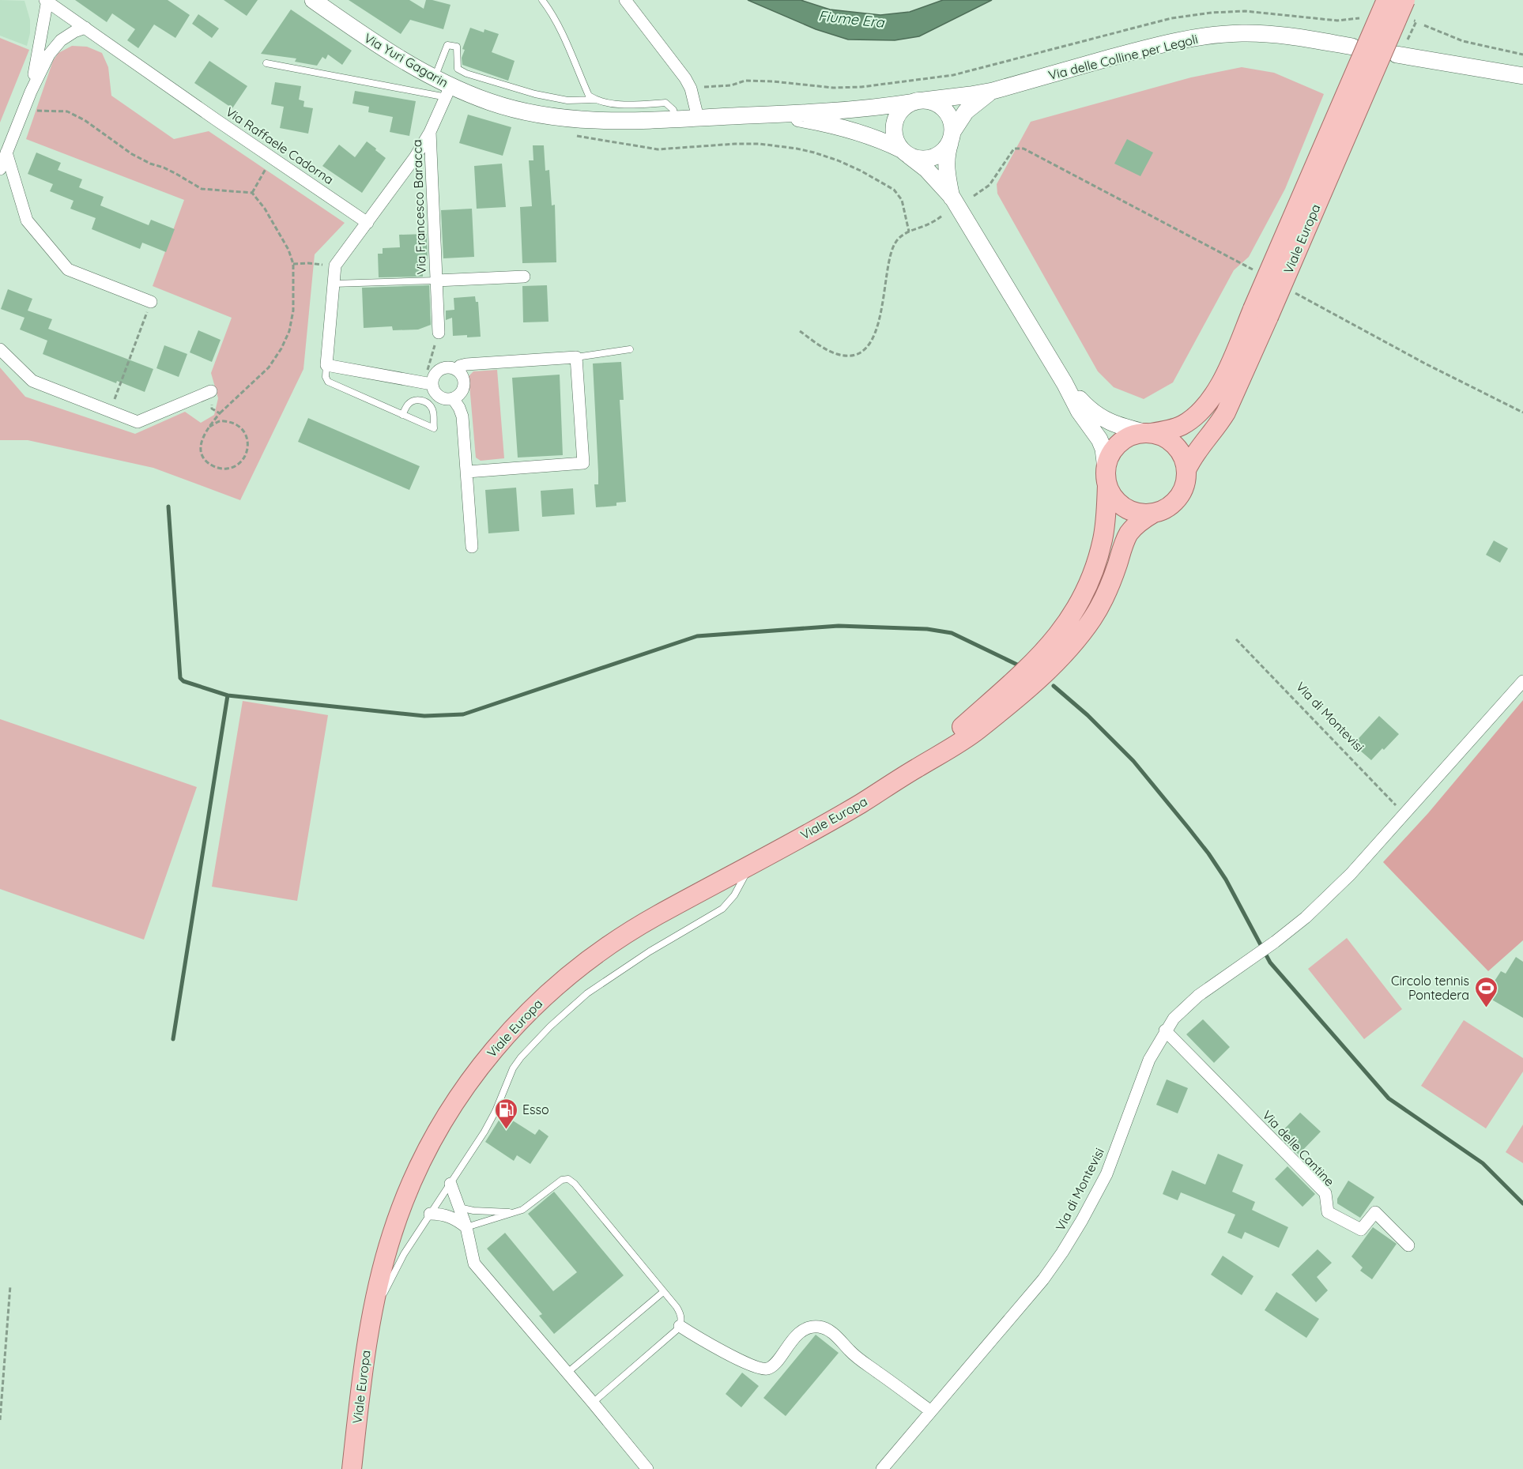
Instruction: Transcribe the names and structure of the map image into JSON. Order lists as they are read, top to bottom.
{
  "streets": {
    "main road": ["Viale Europa"],
    "street": [
      "Via delle Colline per Legoli",
      "Via Yuri Gagarin",
      "Via Raffaele Cadorna",
      "Via Francesco Baracca",
      "Via di Montevisi",
      "Via delle Cantine"
    ]
  },
  "crossings": [
    ["Via di Montevisi", "Via delle Cantine"]
  ],
  "water": ["Fiume Era"],
  "places": {
    "sports": ["Circolo tennis Pontedera"],
    "fuel station": ["Esso"]
  }
}
